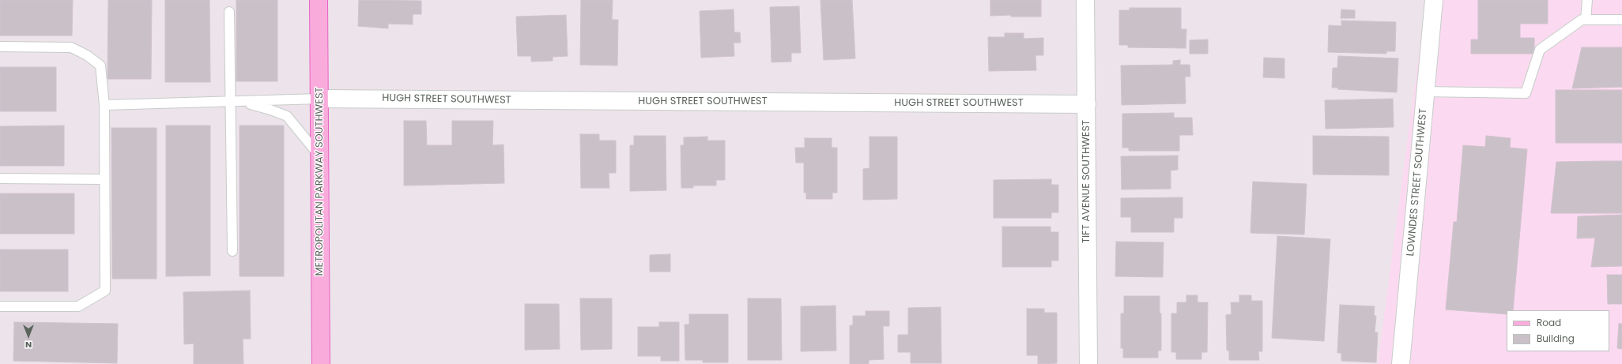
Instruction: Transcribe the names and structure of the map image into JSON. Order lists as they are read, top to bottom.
{
  "streets": {
    "main road": ["METROPOLITAN PARKWAY SOUTHWEST"],
    "street": ["HUGH STREET SOUTHWEST", "TIFT AVENUE SOUTHWEST", "LOWNDES STREET SOUTHWEST"]
  },
  "crossings": [
    ["HUGH STREET SOUTHWEST", "METROPOLITAN PARKWAY SOUTHWEST"],
    ["HUGH STREET SOUTHWEST", "TIFT AVENUE SOUTHWEST"]
  ],
  "legend": ["Road", "Building"],
  "north": "bottom"
}
